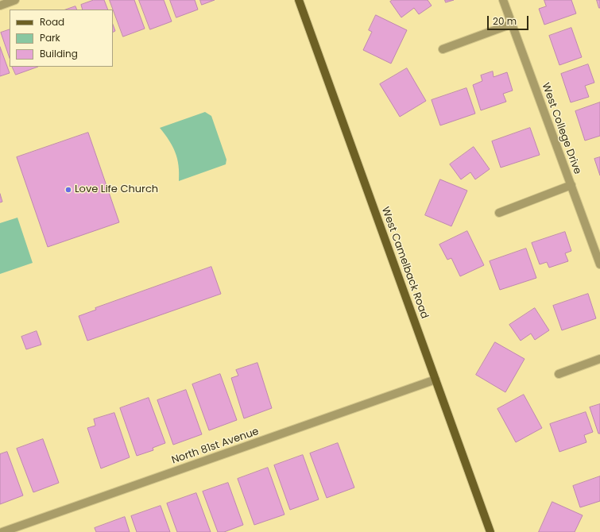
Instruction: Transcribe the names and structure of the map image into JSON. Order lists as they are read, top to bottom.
{
  "streets": {
    "main road": ["West Camelback Road"],
    "street": ["West College Drive", "North 81st Avenue"]
  },
  "crossings": [
    ["West Camelback Road", "North 81st Avenue"]
  ],
  "places": ["Love Life Church"],
  "legend": ["Road", "Park", "Building"],
  "scale_bar": "20 m"
}
